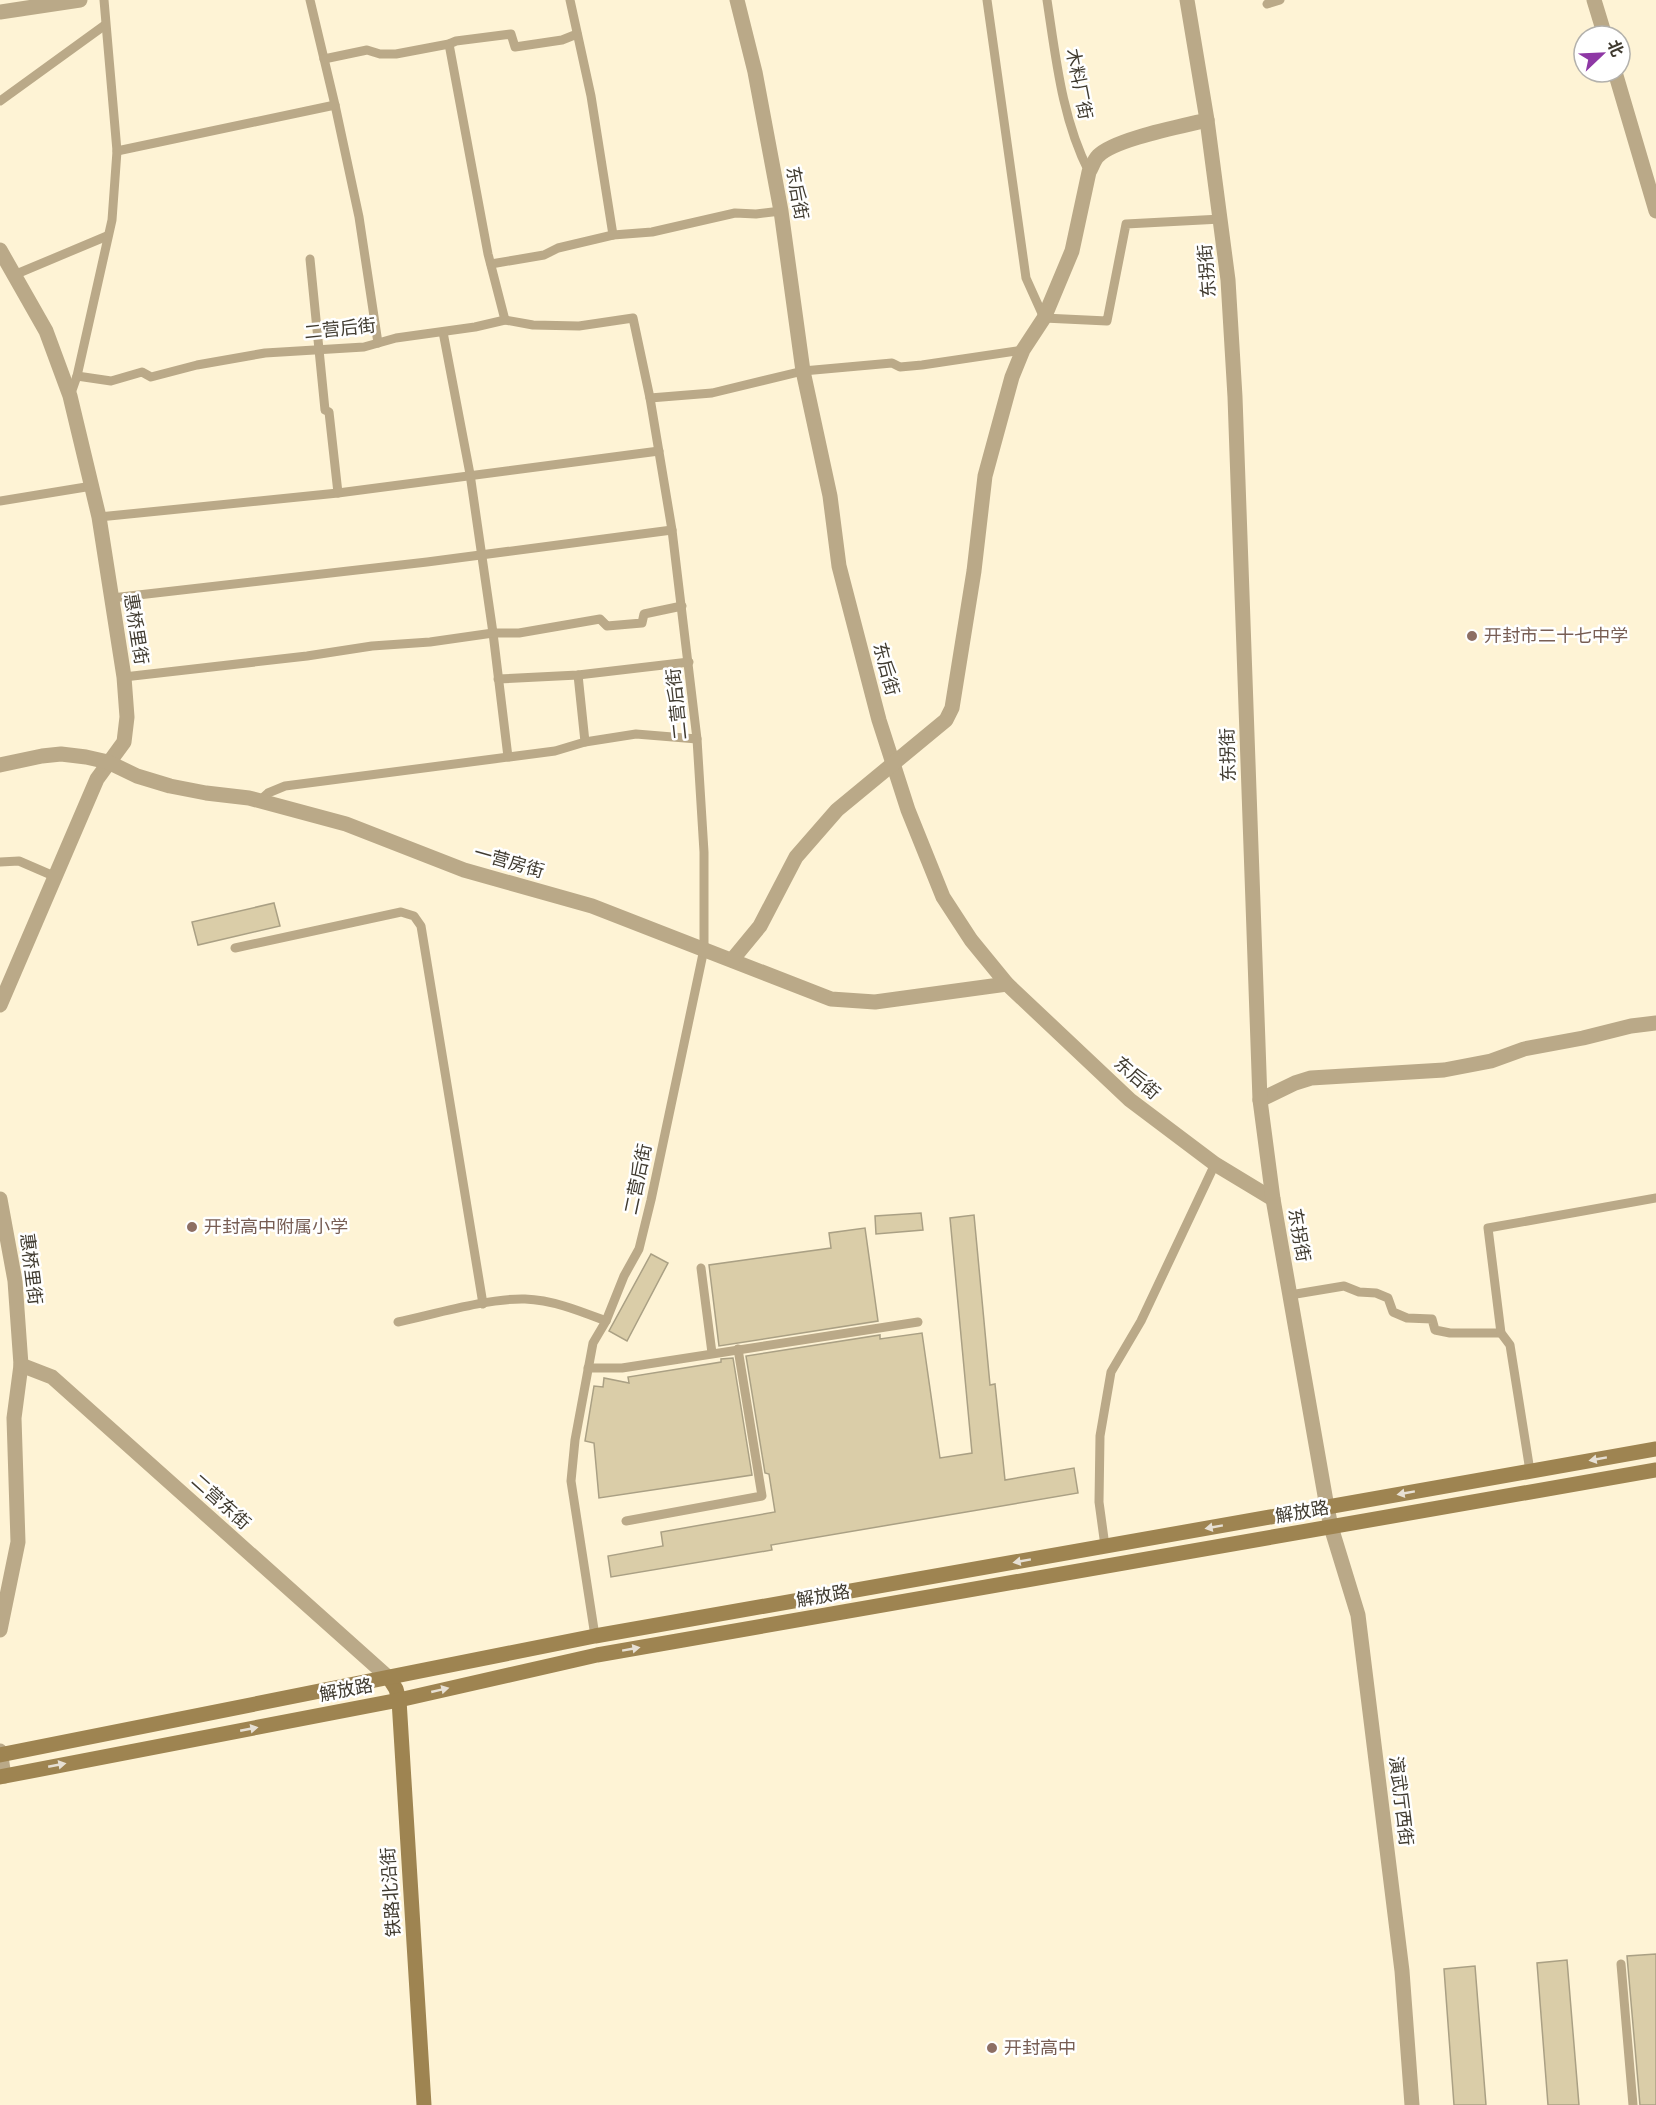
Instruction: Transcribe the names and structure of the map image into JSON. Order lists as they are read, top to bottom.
{
  "streets": {
    "main road": ["解放路", "铁路北沿街"],
    "street": [
      "东后街",
      "东拐街",
      "惠桥里街",
      "一营房街",
      "二营东街",
      "演武厅西街"
    ],
    "lane": ["木料厂街", "二营后街"]
  },
  "crossings": [
    ["东后街", "东拐街"],
    ["东后街", "一营房街"],
    ["东拐街", "解放路"],
    ["东拐街", "演武厅西街"],
    ["二营后街", "一营房街"],
    ["二营后街", "解放路"],
    ["惠桥里街", "一营房街"],
    ["惠桥里街", "二营东街"],
    ["二营东街", "解放路"],
    ["二营东街", "铁路北沿街"],
    ["解放路", "演武厅西街"],
    ["解放路", "铁路北沿街"]
  ],
  "places": ["开封市二十七中学", "开封高中附属小学", "开封高中"],
  "north": "top right"
}
